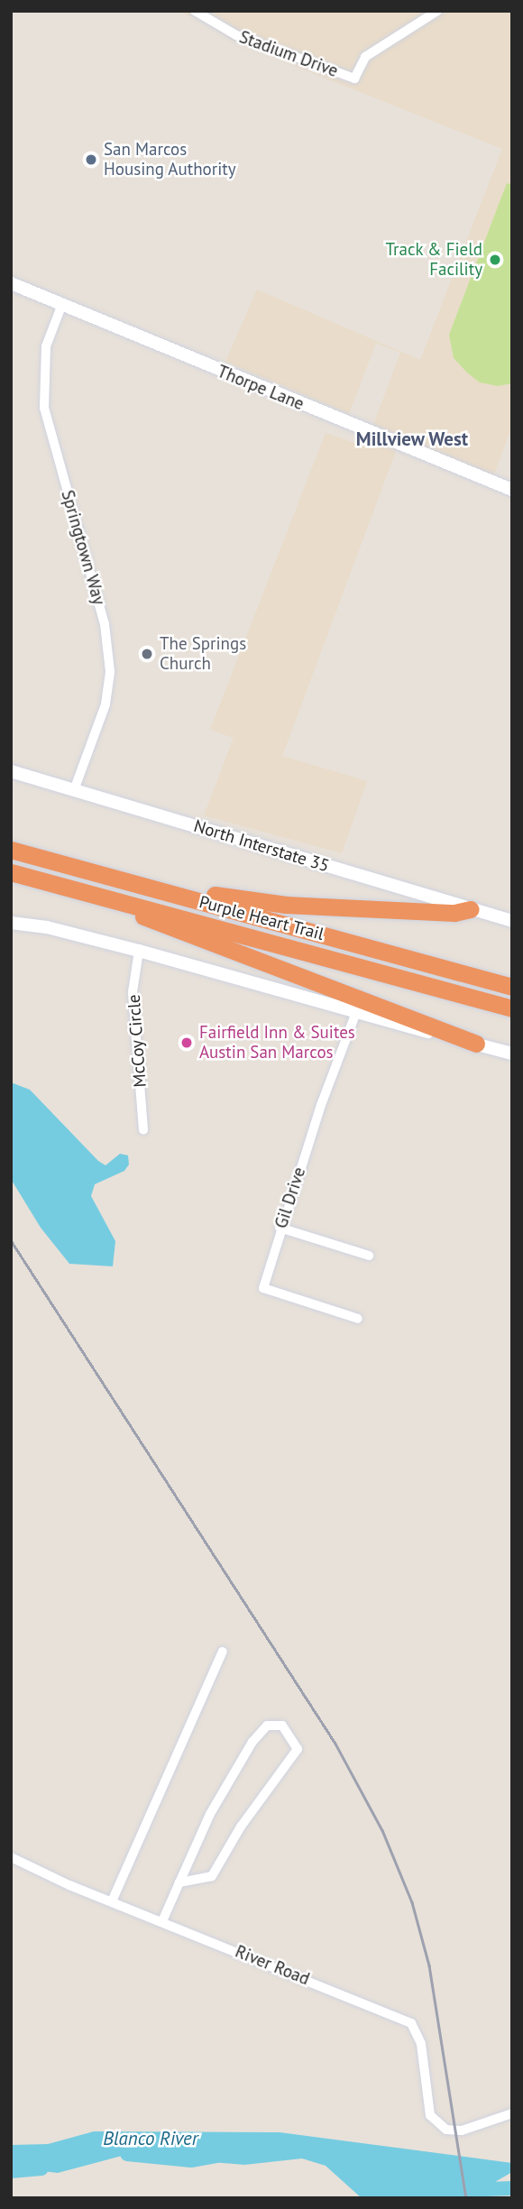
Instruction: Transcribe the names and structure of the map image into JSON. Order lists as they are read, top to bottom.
{
  "streets": {
    "highway": ["Purple Heart Trail"],
    "main road": ["Thorpe Lane", "North Interstate 35"],
    "street": [
      "Stadium Drive",
      "Springtown Way",
      "McCoy Circle",
      "Gil Drive",
      "River Road"
    ]
  },
  "crossings": [
    ["Thorpe Lane", "Springtown Way"],
    ["Springtown Way", "North Interstate 35"]
  ],
  "districts": ["Millview West"],
  "water": ["Blanco River"],
  "places": [
    "San Marcos Housing Authority",
    "Track & Field Facility",
    "The Springs Church",
    "Fairfield Inn & Suites Austin San Marcos"
  ]
}
